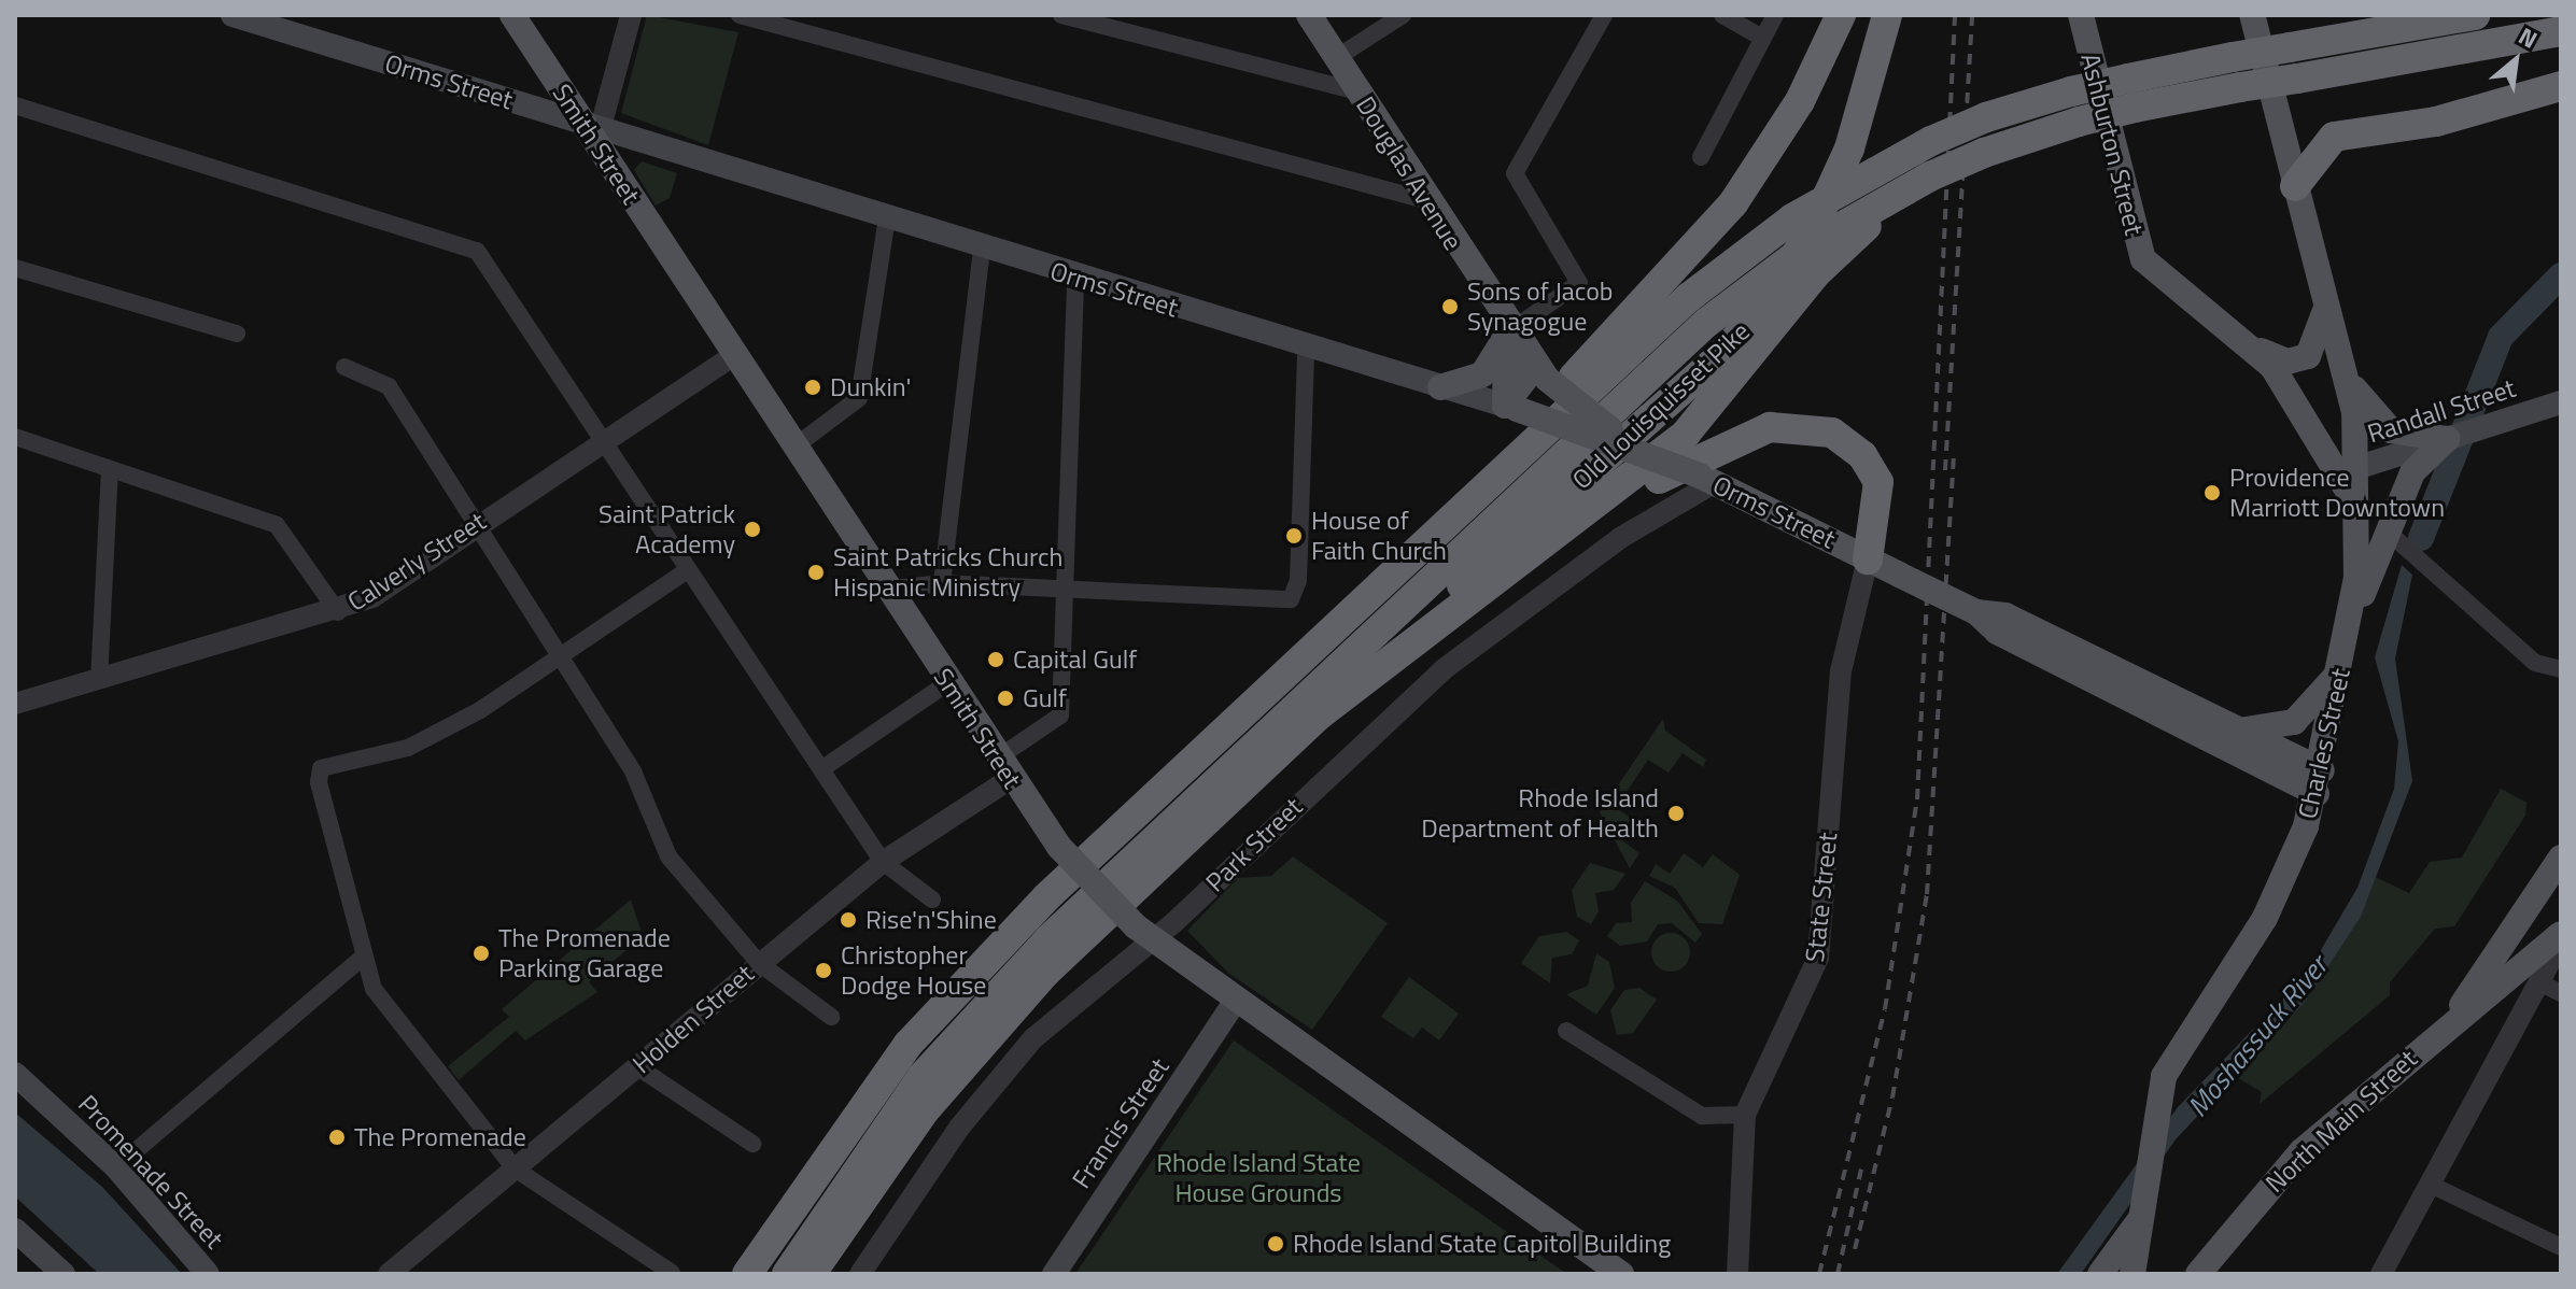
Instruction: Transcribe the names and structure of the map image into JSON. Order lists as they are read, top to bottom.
{
  "streets": {
    "highway": ["Old Louisquisset Pike"],
    "main road": [
      "Orms Street",
      "Smith Street",
      "Ashburton Street",
      "Douglas Avenue",
      "Randall Street",
      "Charles Street",
      "North Main Street",
      "Francis Street",
      "Promenade Street"
    ],
    "street": [
      "Calverly Street",
      "Park Street",
      "State Street",
      "Holden Street"
    ]
  },
  "crossings": [
    ["Orms Street", "Smith Street"],
    ["Orms Street", "Douglas Avenue"],
    ["Orms Street", "Charles Street"],
    ["Orms Street", "Park Street"],
    ["Orms Street", "State Street"],
    ["Orms Street", "Holden Street"],
    ["Smith Street", "Calverly Street"],
    ["Smith Street", "Park Street"],
    ["Smith Street", "Holden Street"],
    ["Smith Street", "Francis Street"],
    ["Randall Street", "Charles Street"]
  ],
  "water": ["Moshassuck River"],
  "parks": ["Rhode Island State House Grounds"],
  "places": [
    "Sons of Jacob Synagogue",
    "Dunkin'",
    "Providence Marriott Downtown",
    "Saint Patrick Academy",
    "House of Faith Church",
    "Saint Patricks Church Hispanic Ministry",
    "Capital Gulf",
    "Gulf",
    "Rhode Island Department of Health",
    "Rise'n'Shine",
    "The Promenade Parking Garage",
    "Christopher Dodge House",
    "The Promenade",
    "Rhode Island State Capitol Building"
  ],
  "north": "top right"
}
